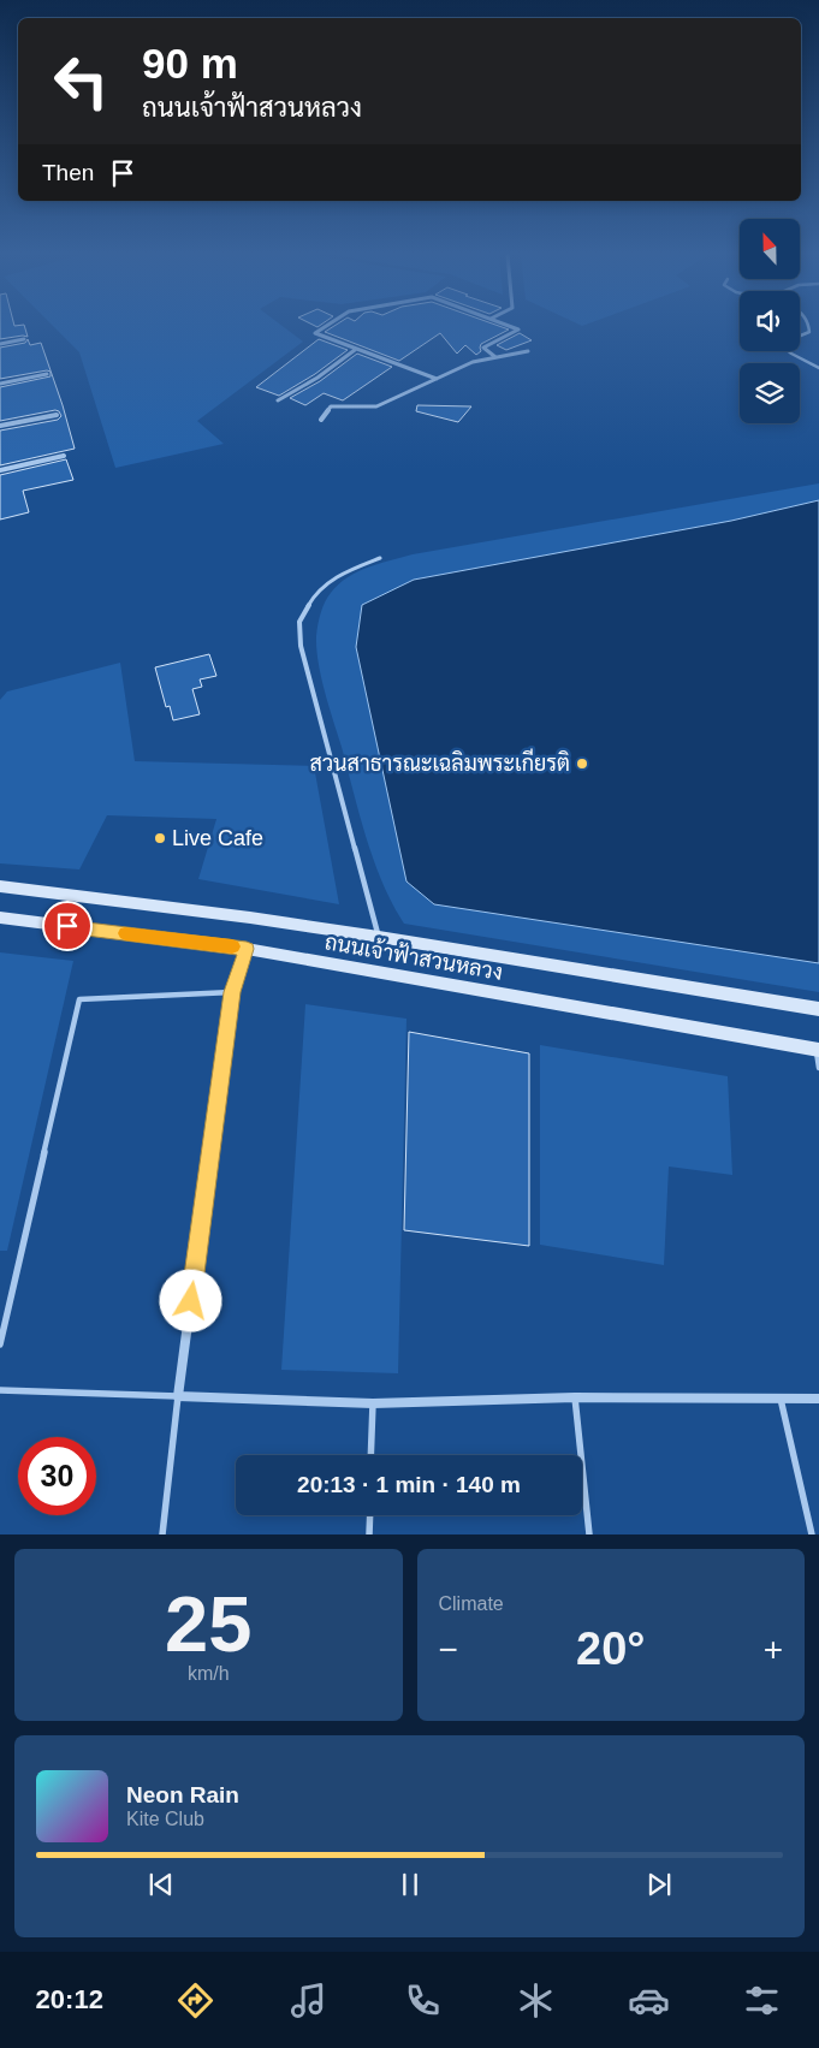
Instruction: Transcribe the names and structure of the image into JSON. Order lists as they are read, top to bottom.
{
  "streets": {
    "main road": ["ถนนเจ้าฟ้าสวนหลวง"]
  },
  "places": ["สวนสาธารณะเฉลิมพระเกียรติ", "Live Cafe"],
  "north": "top",
  "page": {
    "turn": ["90 m", "ถนนเจ้าฟ้าสวนหลวง"],
    "then": "Then",
    "limit": "30",
    "trip": "20:13 · 1 min · 140 m",
    "tile": [
      ["25", "km/h"],
      "Climate"
    ],
    "heat": ["−", "20°", "+"],
    "song": ["Neon Rain", "Kite Club"],
    "tabs": "20:12"
  }
}
